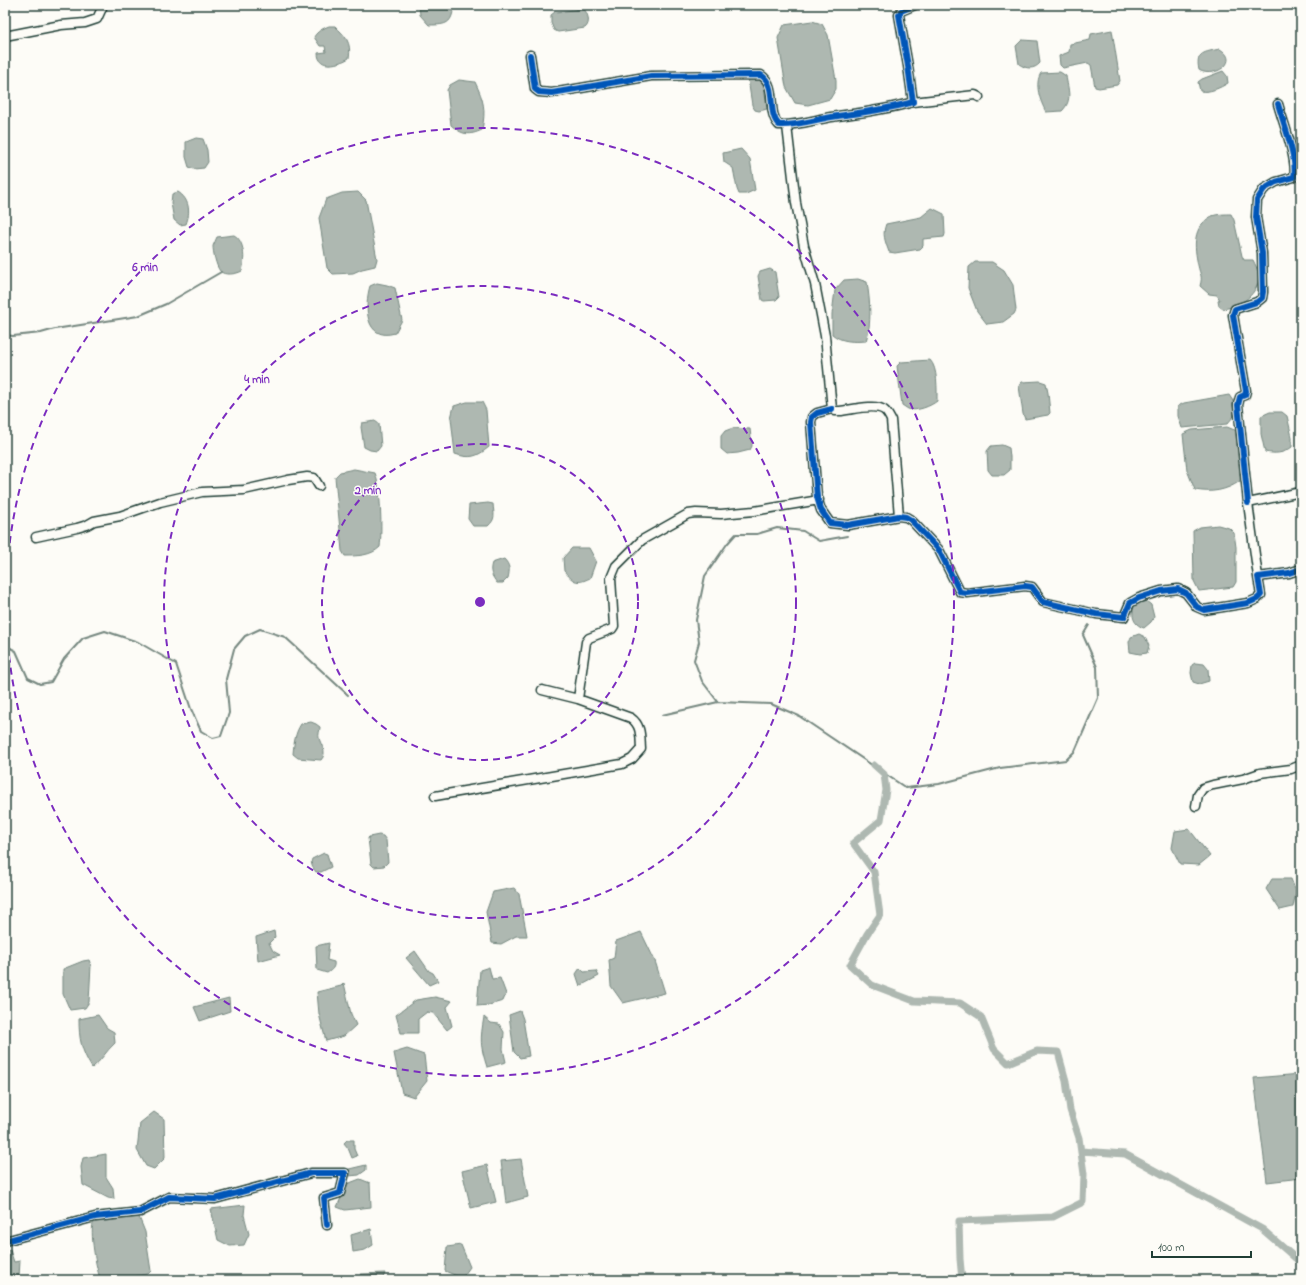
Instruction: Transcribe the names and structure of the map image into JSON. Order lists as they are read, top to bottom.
{
  "scale_bar": "100 m",
  "rings": ["6 min", "4 min", "2 min"]
}
